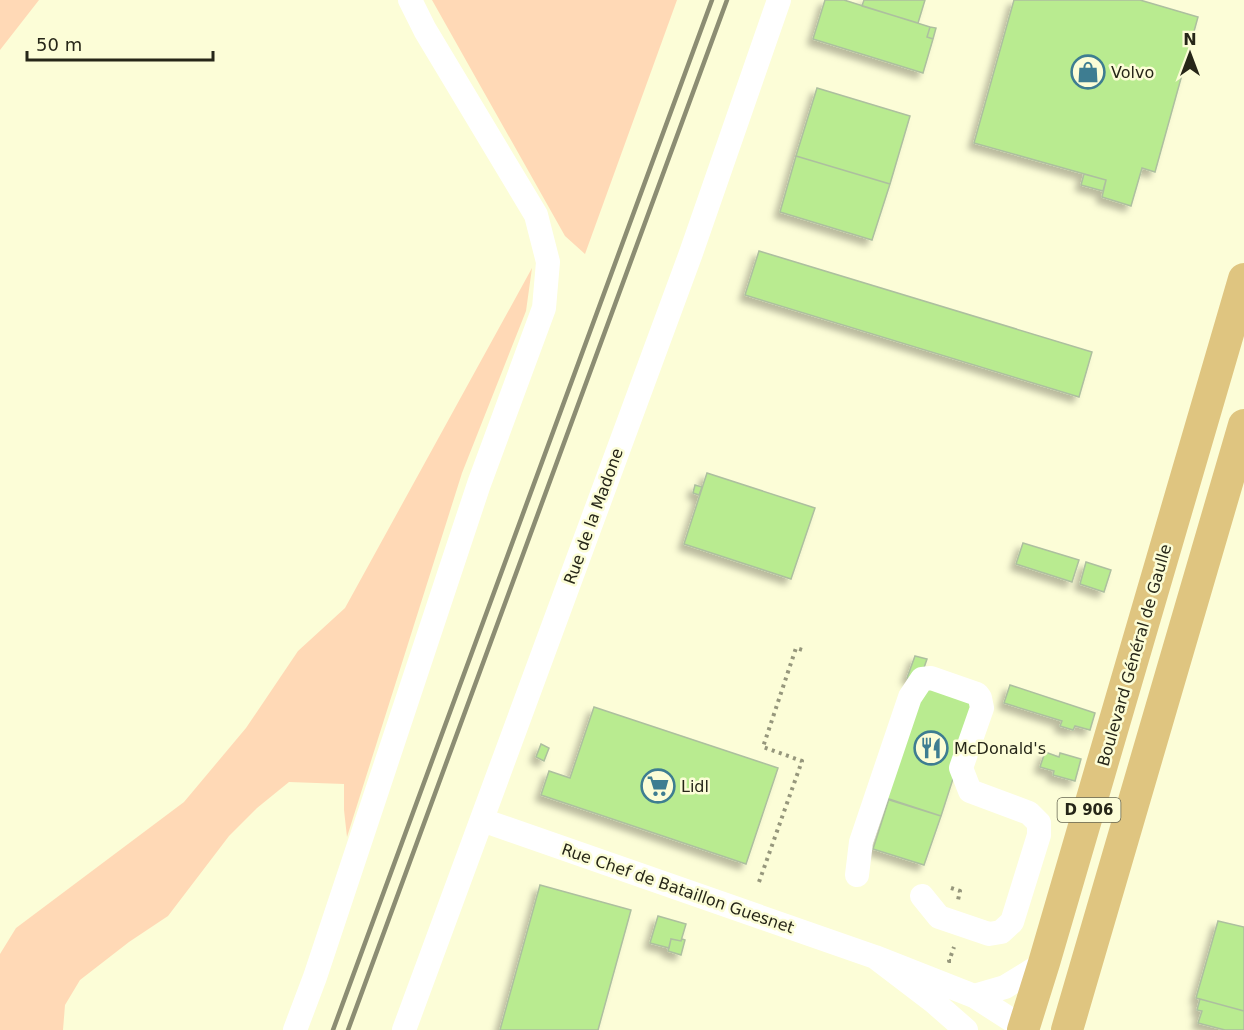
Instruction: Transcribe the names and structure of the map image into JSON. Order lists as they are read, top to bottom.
{
  "streets": {
    "main road": ["Boulevard Général de Gaulle", "D 906"],
    "street": ["Rue de la Madone", "Rue Chef de Bataillon Guesnet"]
  },
  "crossings": [
    ["Rue de la Madone", "Rue Chef de Bataillon Guesnet"],
    ["Boulevard Général de Gaulle", "Rue Chef de Bataillon Guesnet"]
  ],
  "places": {
    "shop": ["Volvo"],
    "restaurant": ["McDonald's"],
    "supermarket": ["Lidl"]
  },
  "scale_bar": "50 m",
  "north": "top"
}
